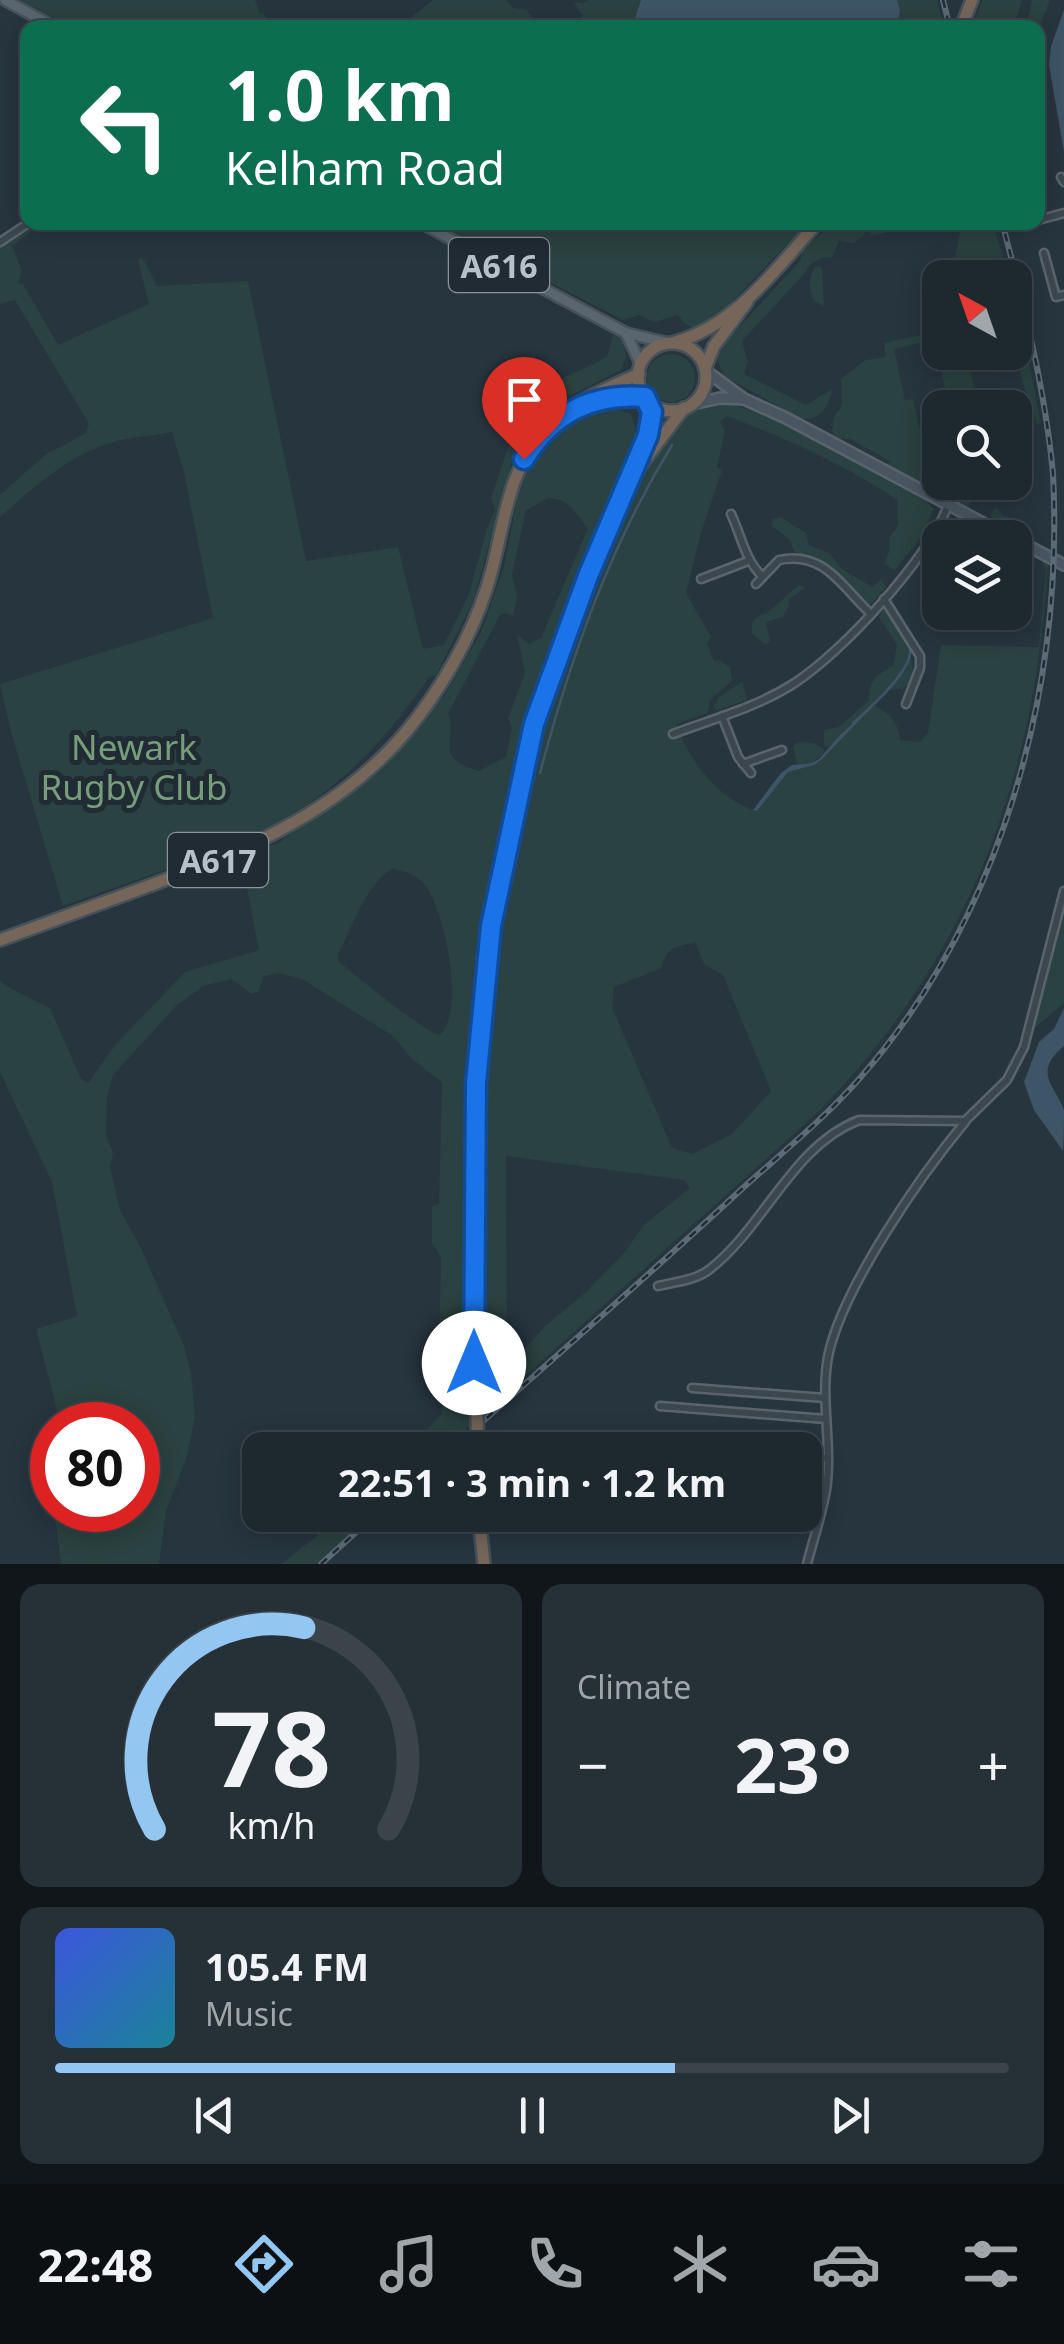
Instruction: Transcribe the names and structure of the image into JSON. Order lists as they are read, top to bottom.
{
  "streets": {
    "highway": ["A617"],
    "main road": ["A616"]
  },
  "crossings": [
    ["A616", "A617"]
  ],
  "parks": ["Newark Rugby Club"],
  "north": "top left",
  "page": {
    "turn": ["1.0 km", "Kelham Road"],
    "limit": "80",
    "trip": "22:51 · 3 min · 1.2 km",
    "tile": "Climate",
    "heat": ["−", "23°", "+"],
    "song": ["105.4 FM", "Music"],
    "tabs": "22:48",
    "gauge": ["78", "km/h"]
  }
}
